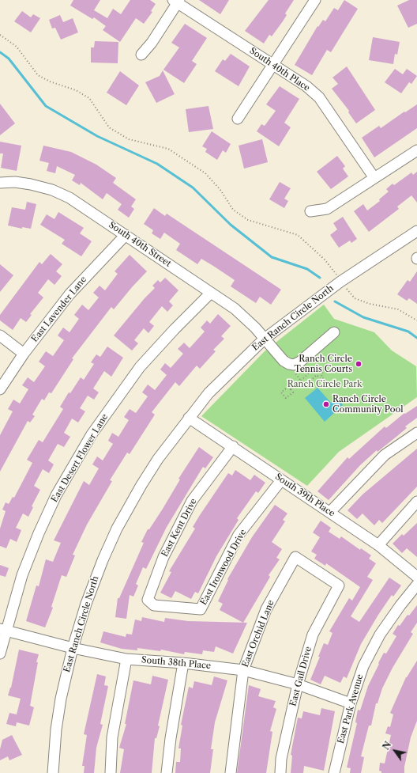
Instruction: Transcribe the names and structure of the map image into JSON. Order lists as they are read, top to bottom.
{
  "streets": {
    "street": [
      "South 40th Place",
      "South 40th Street",
      "East Lavender Lane",
      "East Ranch Circle North",
      "East Desert Flower Lane",
      "South 39th Place",
      "East Kent Drive",
      "East Ironwood Drive",
      "East Orchid Lane",
      "South 38th Place",
      "East Gail Drive",
      "East Park Avenue"
    ]
  },
  "crossings": [
    ["South 40th Street", "East Lavender Lane"],
    ["South 40th Street", "East Ranch Circle North"],
    ["South 40th Street", "East Desert Flower Lane"],
    ["East Ranch Circle North", "South 39th Place"],
    ["East Ranch Circle North", "South 38th Place"],
    ["East Desert Flower Lane", "South 38th Place"],
    ["South 39th Place", "East Kent Drive"],
    ["South 39th Place", "East Ironwood Drive"],
    ["East Kent Drive", "East Ironwood Drive"],
    ["East Orchid Lane", "South 38th Place"],
    ["East Orchid Lane", "East Gail Drive"],
    ["South 38th Place", "East Gail Drive"],
    ["South 38th Place", "East Park Avenue"]
  ],
  "parks": ["Ranch Circle Park"],
  "places": ["Ranch Circle Tennis Courts", "Ranch Circle Community Pool"],
  "north": "top left"
}
